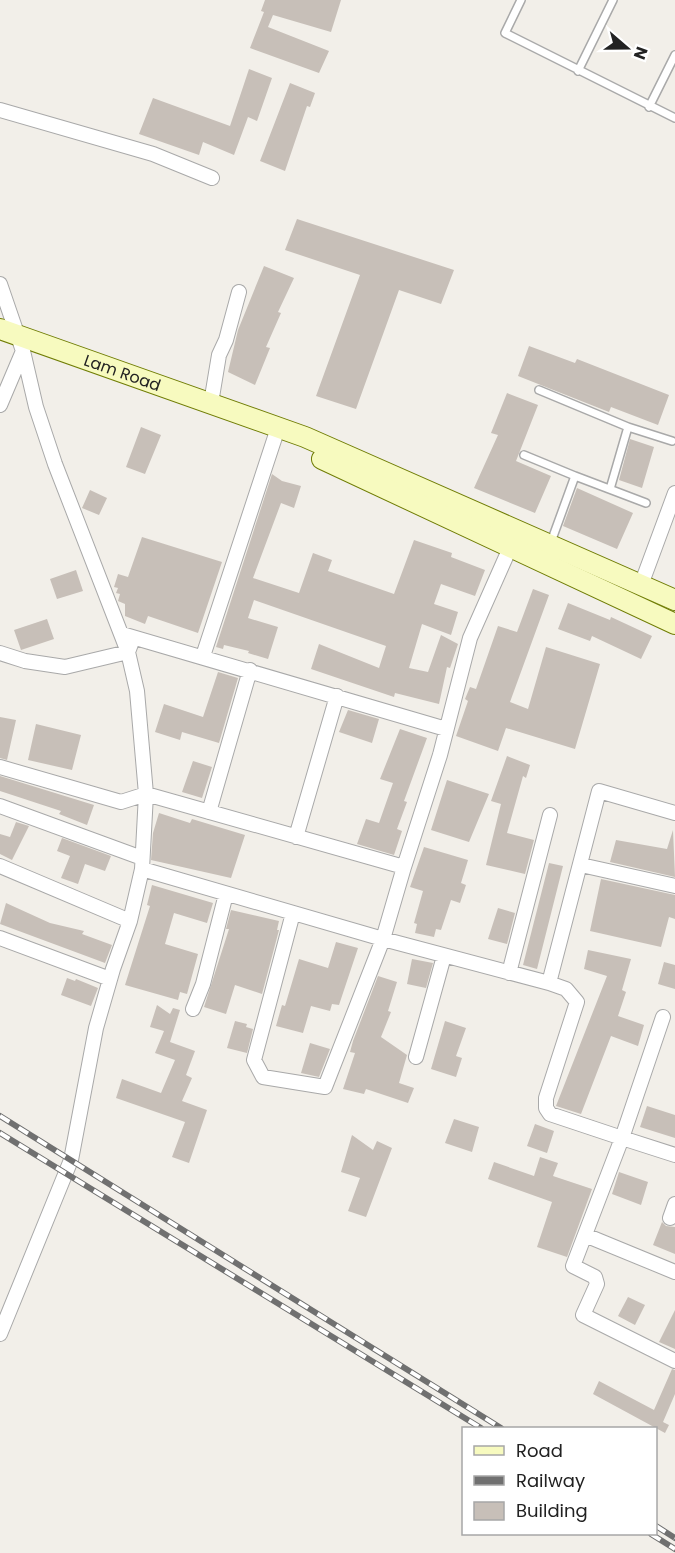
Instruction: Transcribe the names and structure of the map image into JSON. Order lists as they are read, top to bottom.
{
  "streets": {
    "main road": ["Lam Road"]
  },
  "legend": ["Road", "Railway", "Building"],
  "north": "right"
}
